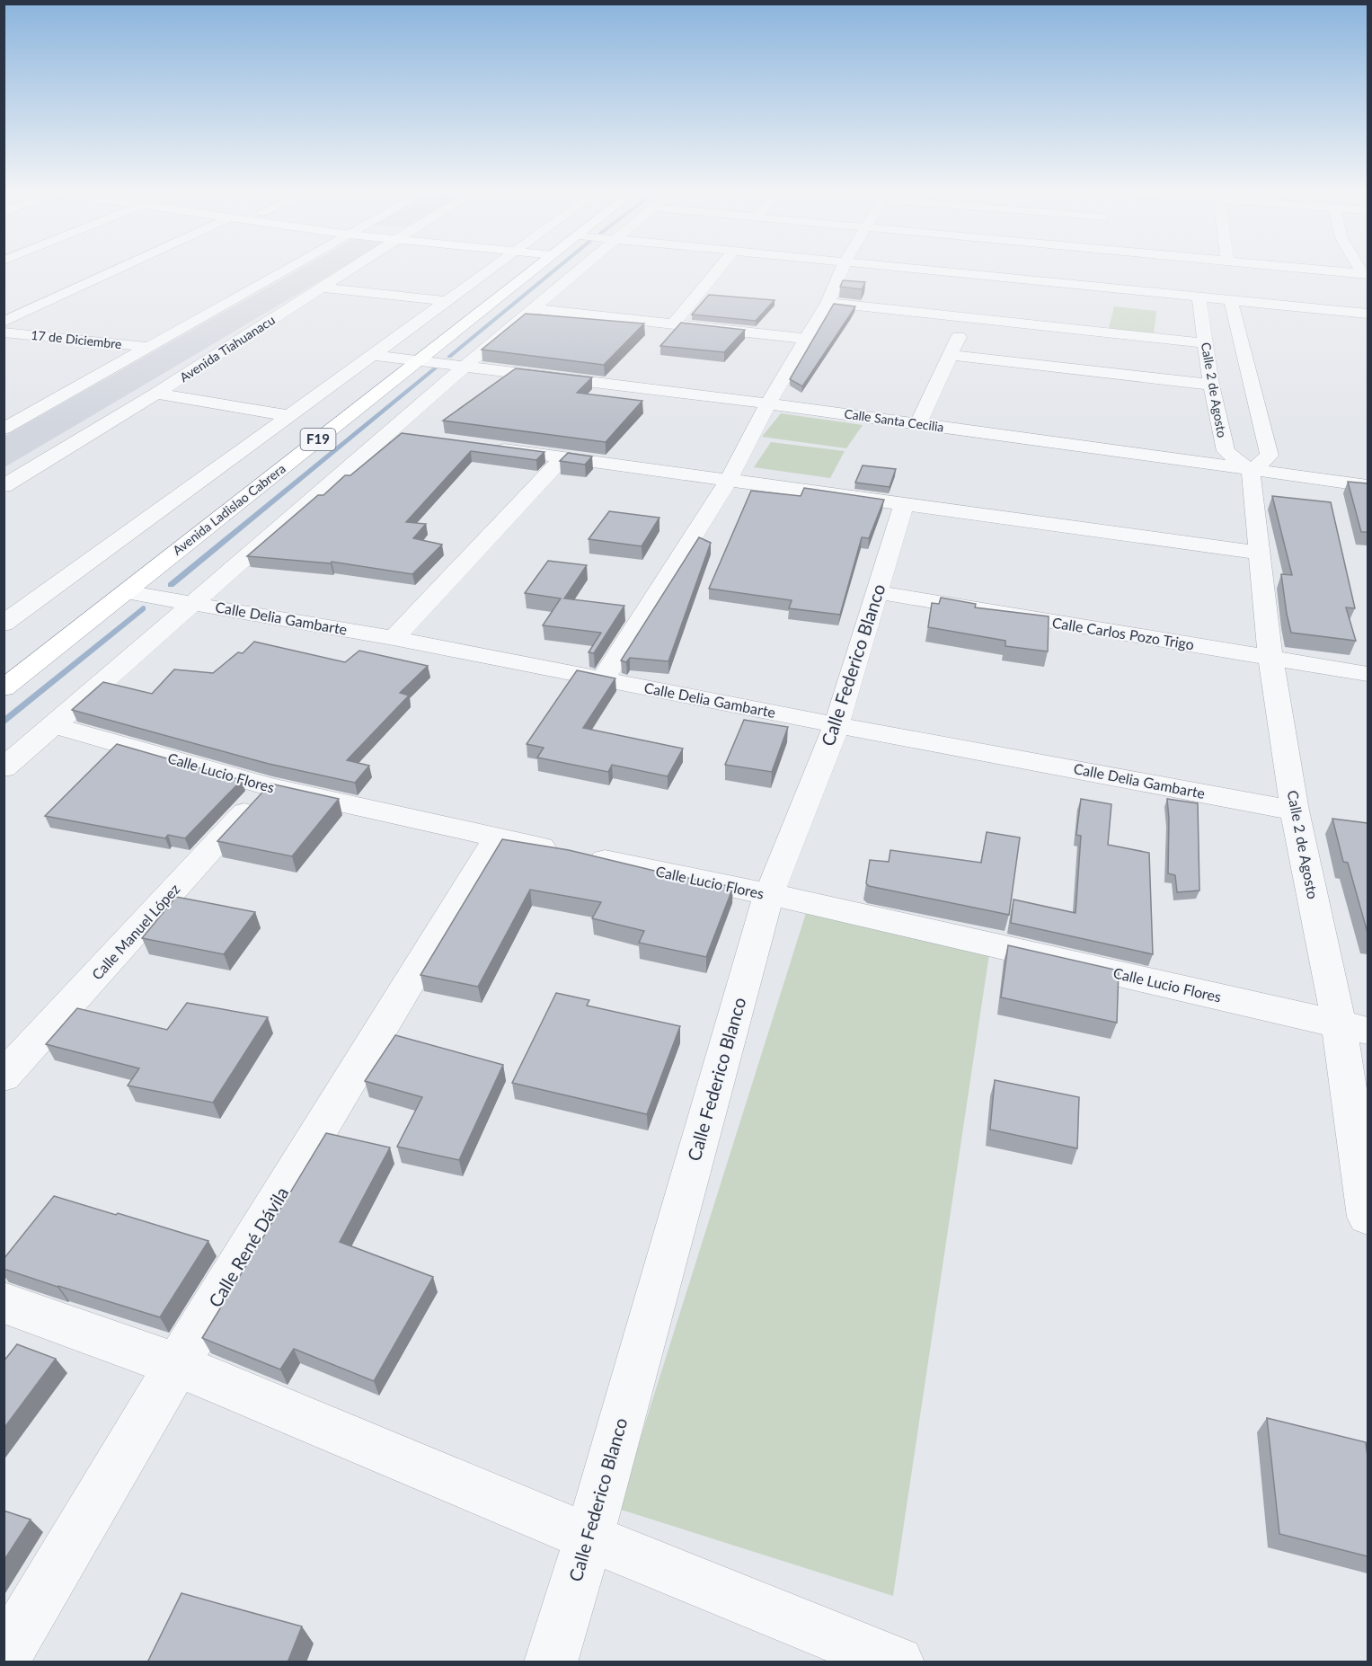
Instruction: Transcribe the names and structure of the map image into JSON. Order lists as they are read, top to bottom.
{
  "streets": {
    "main road": ["F19", "Avenida Ladislao Cabrera"],
    "street": [
      "17 de Diciembre",
      "Avenida Tiahuanacu",
      "Calle 2 de Agosto",
      "Calle Santa Cecilia",
      "Calle Delia Gambarte",
      "Calle Carlos Pozo Trigo",
      "Calle Federico Blanco",
      "Calle Lucio Flores",
      "Calle Manuel López",
      "Calle René Dávila"
    ]
  },
  "crossings": [
    ["Calle 2 de Agosto", "Calle Santa Cecilia"],
    ["Calle 2 de Agosto", "Calle Delia Gambarte"],
    ["Calle 2 de Agosto", "Calle Carlos Pozo Trigo"],
    ["Calle 2 de Agosto", "Calle Lucio Flores"],
    ["Calle Santa Cecilia", "Avenida Ladislao Cabrera"],
    ["Avenida Ladislao Cabrera", "Calle Delia Gambarte"],
    ["Calle Delia Gambarte", "Calle Federico Blanco"],
    ["Calle Carlos Pozo Trigo", "Calle Federico Blanco"],
    ["Calle Federico Blanco", "Calle Lucio Flores"],
    ["Calle Lucio Flores", "Calle Manuel López"],
    ["Calle Lucio Flores", "Calle René Dávila"]
  ]
}
